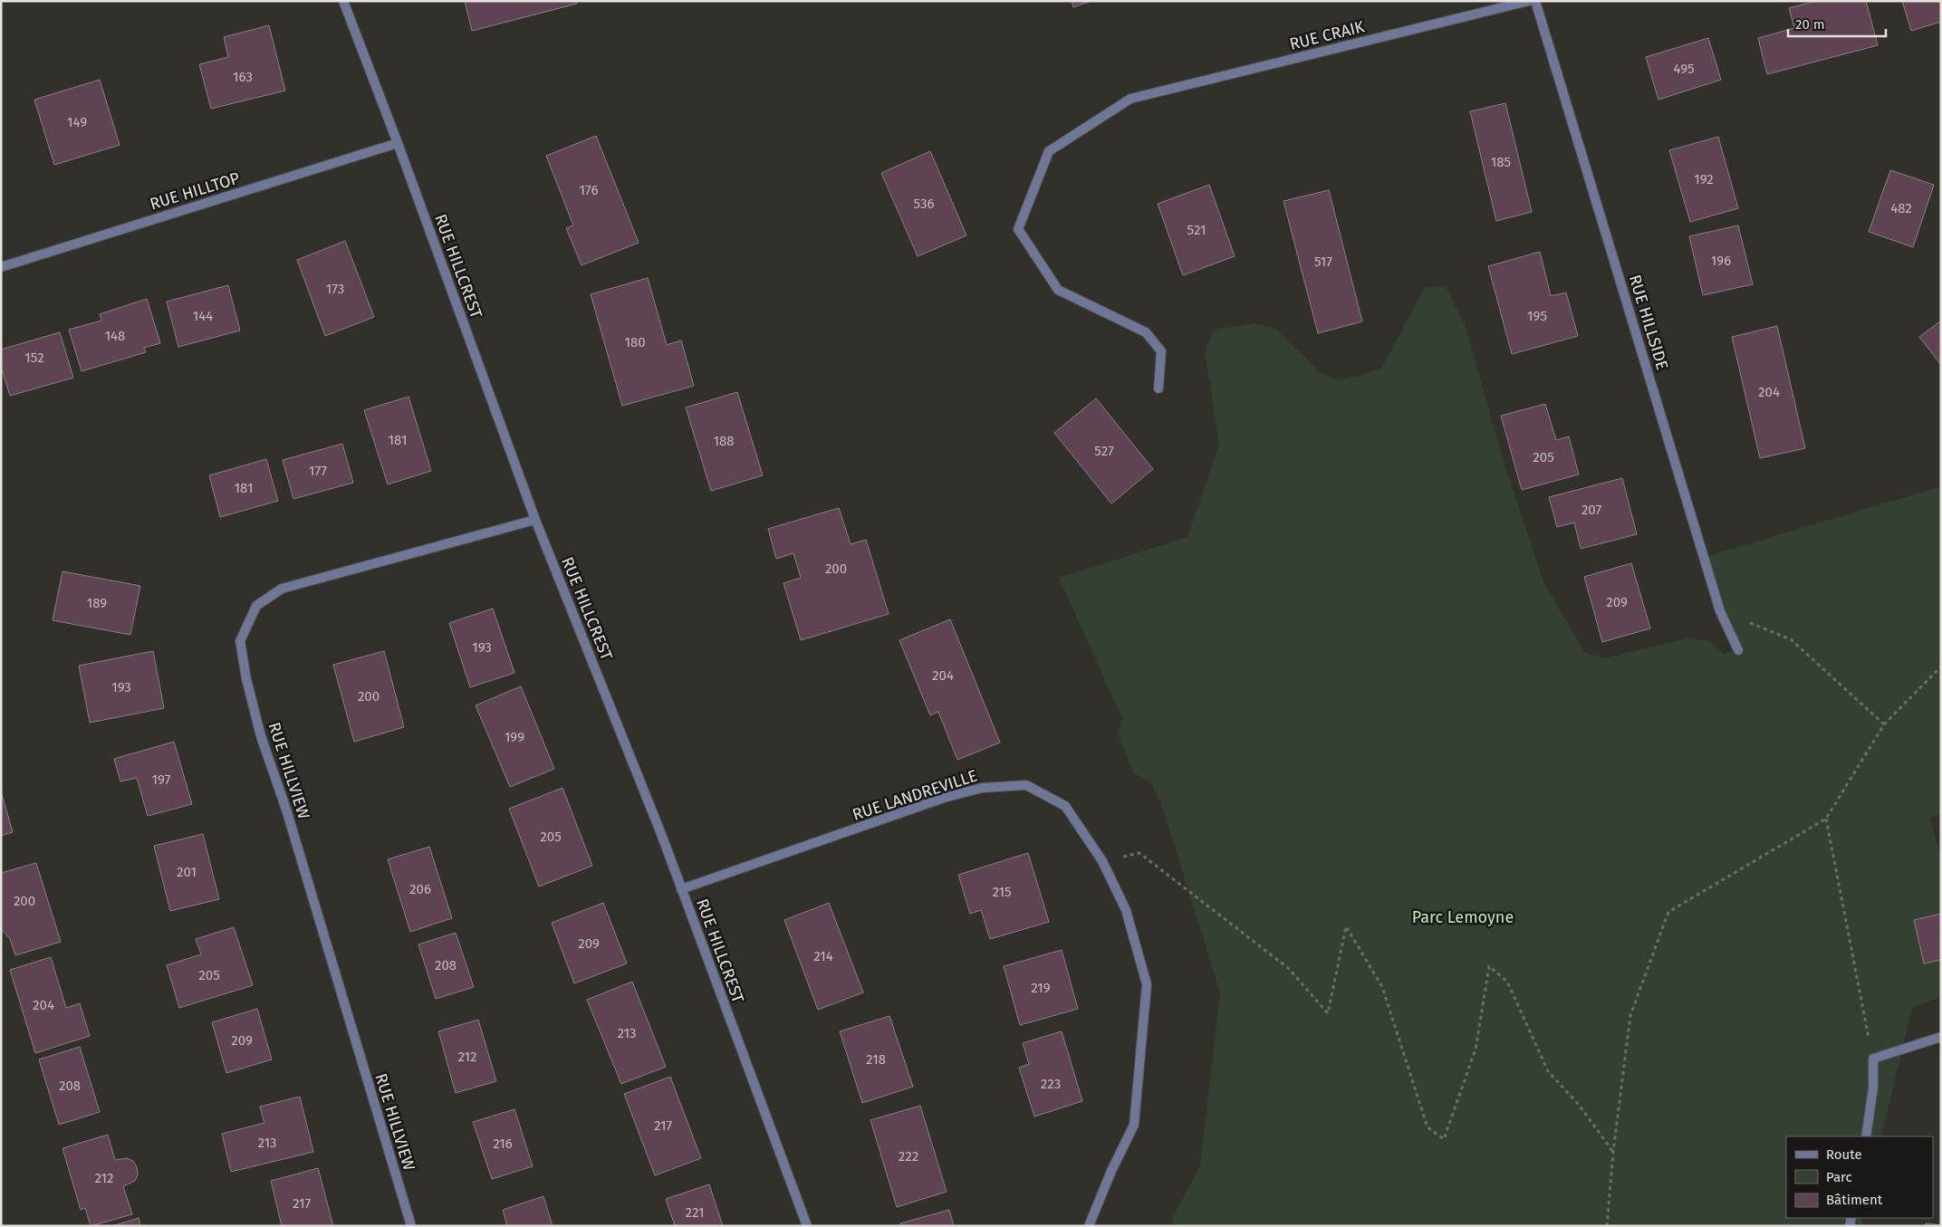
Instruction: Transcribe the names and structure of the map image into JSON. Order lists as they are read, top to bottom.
{
  "streets": {
    "street": [
      "RUE CRAIK",
      "RUE HILLTOP",
      "RUE HILLCREST",
      "RUE HILLSIDE",
      "RUE HILLVIEW",
      "RUE LANDREVILLE"
    ]
  },
  "crossings": [
    ["RUE HILLTOP", "RUE HILLCREST"],
    ["RUE HILLCREST", "RUE HILLVIEW"],
    ["RUE HILLCREST", "RUE LANDREVILLE"]
  ],
  "parks": ["Parc Lemoyne"],
  "house_numbers": [
    "495",
    "163",
    "149",
    "185",
    "192",
    "176",
    "536",
    "482",
    "521",
    "196",
    "517",
    "173",
    "144",
    "195",
    "148",
    "180",
    "152",
    "204",
    "181",
    "188",
    "527",
    "205",
    "177",
    "181",
    "207",
    "200",
    "209",
    "189",
    "193",
    "204",
    "193",
    "200",
    "199",
    "197",
    "205",
    "201",
    "206",
    "215",
    "200",
    "209",
    "214",
    "208",
    "205",
    "219",
    "204",
    "213",
    "209",
    "212",
    "218",
    "223",
    "208",
    "217",
    "213",
    "216",
    "222",
    "212",
    "217",
    "221"
  ],
  "legend": ["Route", "Parc", "Bâtiment"],
  "scale_bar": "20 m"
}
